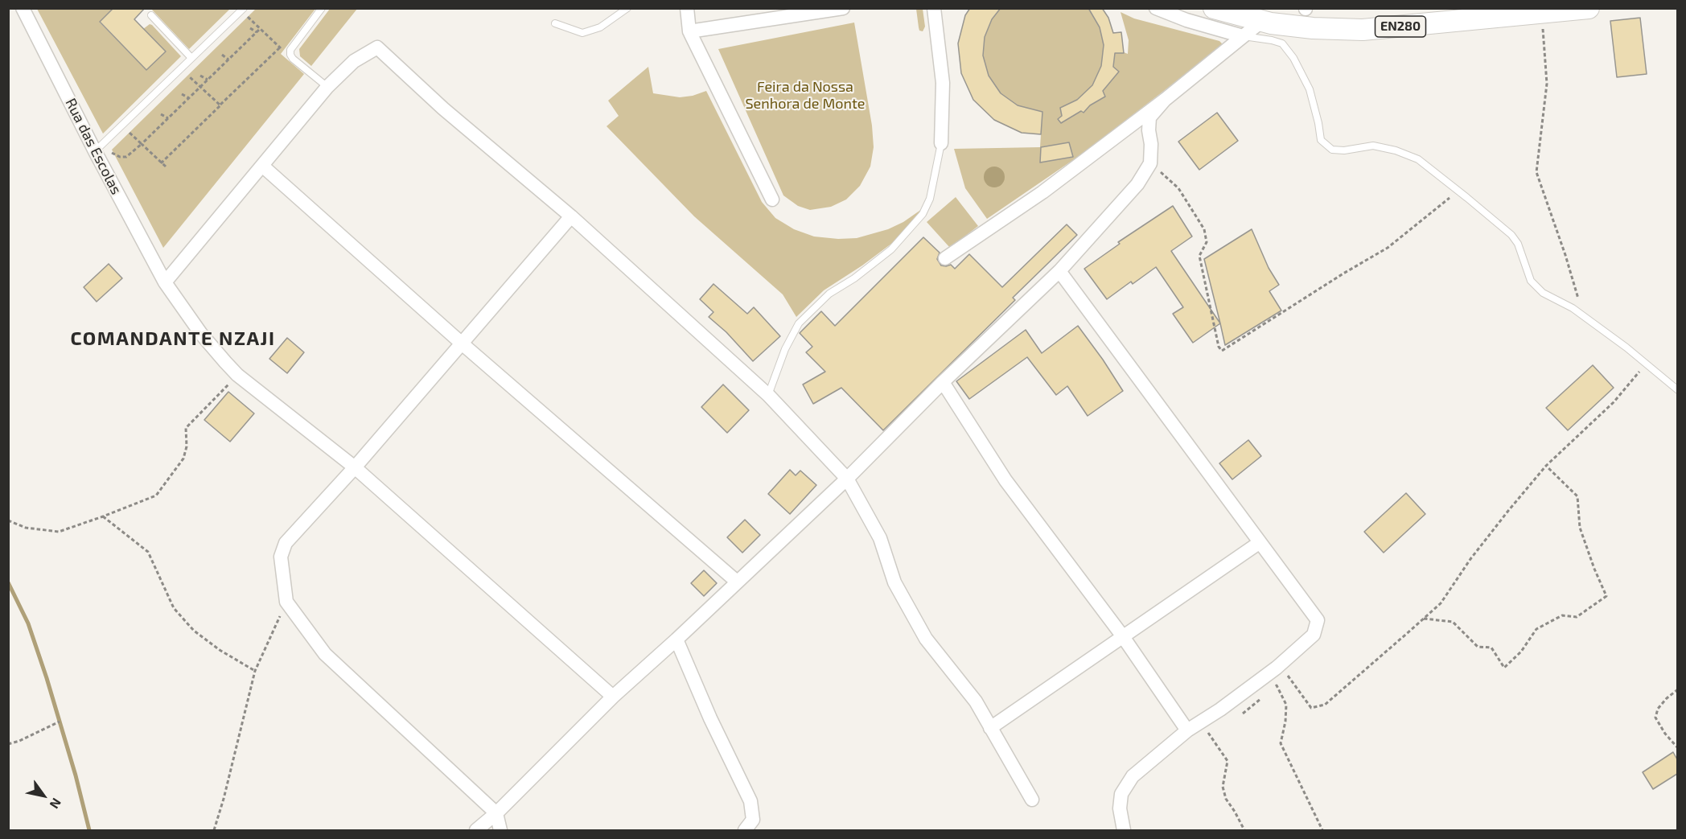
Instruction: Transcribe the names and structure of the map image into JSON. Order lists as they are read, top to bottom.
{
  "streets": {
    "main road": ["EN280"],
    "street": ["Rua das Escolas"]
  },
  "districts": ["COMANDANTE NZAJI"],
  "parks": ["Feira da Nossa Senhora de Monte"],
  "north": "bottom right"
}
